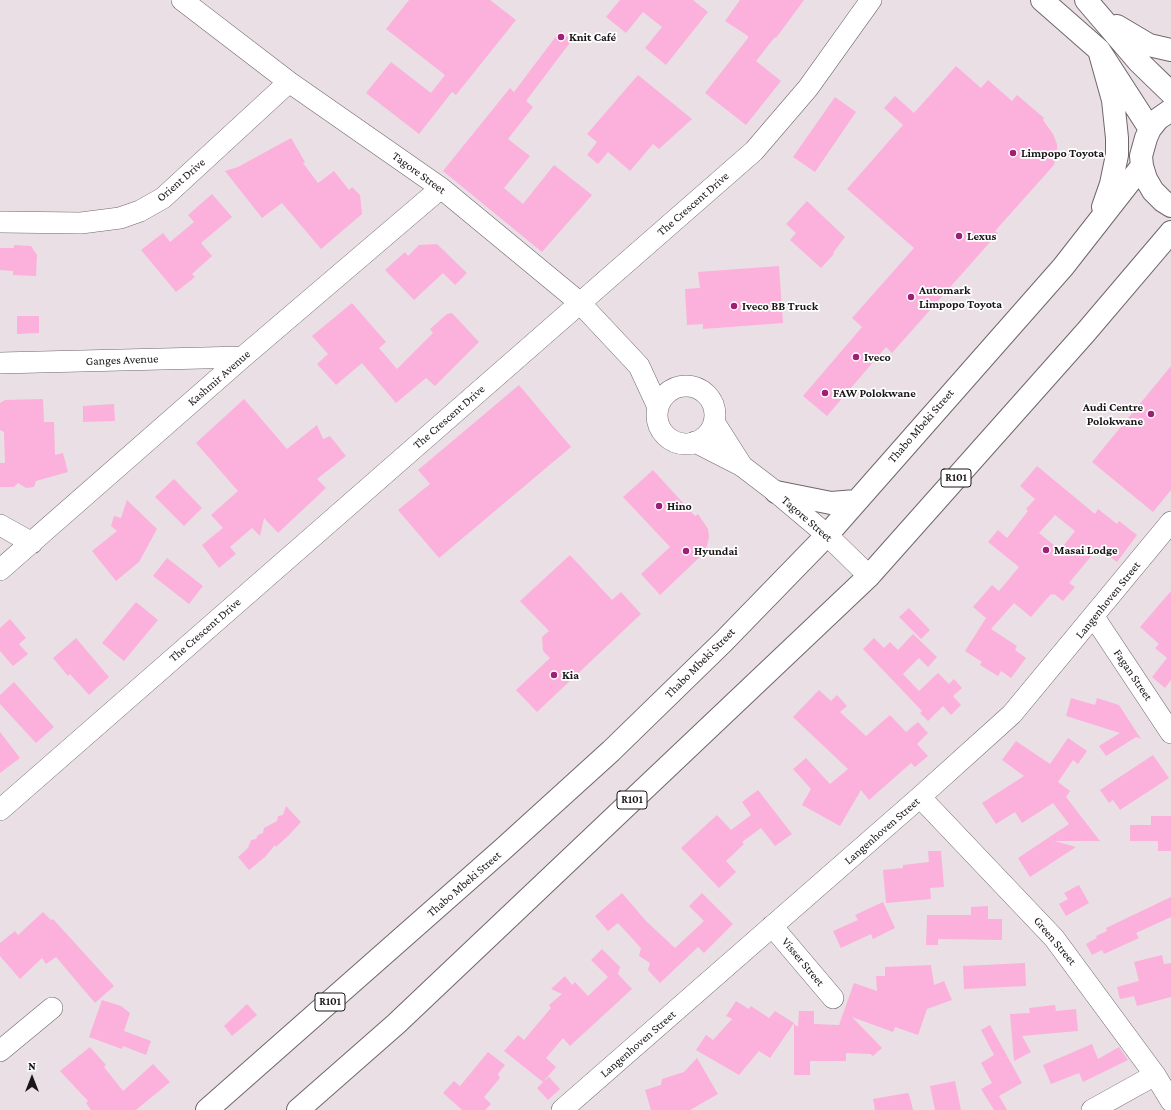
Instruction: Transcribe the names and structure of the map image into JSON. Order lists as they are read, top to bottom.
{
  "streets": {
    "main road": ["Thabo Mbeki Street", "R101"],
    "street": [
      "Tagore Street",
      "Orient Drive",
      "The Crescent Drive",
      "Ganges Avenue",
      "Kashmir Avenue",
      "Langenhoven Street",
      "Fagan Street",
      "Green Street",
      "Visser Street"
    ]
  },
  "crossings": [
    ["Tagore Street", "Orient Drive"],
    ["Tagore Street", "The Crescent Drive"],
    ["Tagore Street", "Kashmir Avenue"],
    ["Tagore Street", "Thabo Mbeki Street"],
    ["Tagore Street", "R101"],
    ["Ganges Avenue", "Kashmir Avenue"],
    ["Langenhoven Street", "Fagan Street"],
    ["Langenhoven Street", "Green Street"],
    ["Langenhoven Street", "Visser Street"]
  ],
  "places": [
    "Knit Café",
    "Limpopo Toyota",
    "Lexus",
    "Automark Limpopo Toyota",
    "Iveco BB Truck",
    "Iveco",
    "FAW Polokwane",
    "Audi Centre Polokwane",
    "Hino",
    "Masai Lodge",
    "Hyundai",
    "Kia"
  ],
  "north": "top"
}
